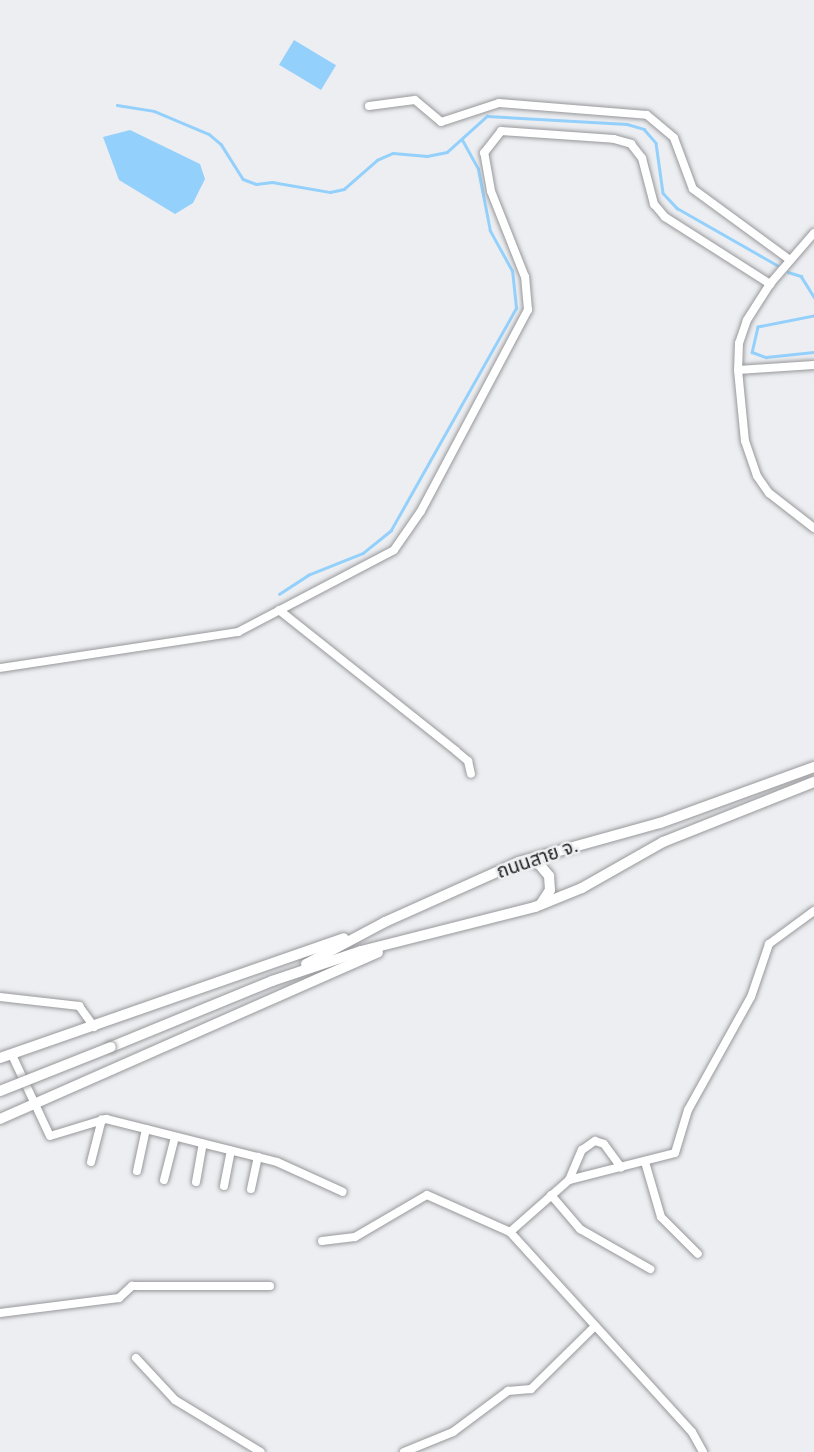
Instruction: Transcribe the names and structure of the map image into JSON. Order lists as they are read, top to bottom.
{
  "streets": {
    "main road": ["ถนนสาย จ."]
  }
}
